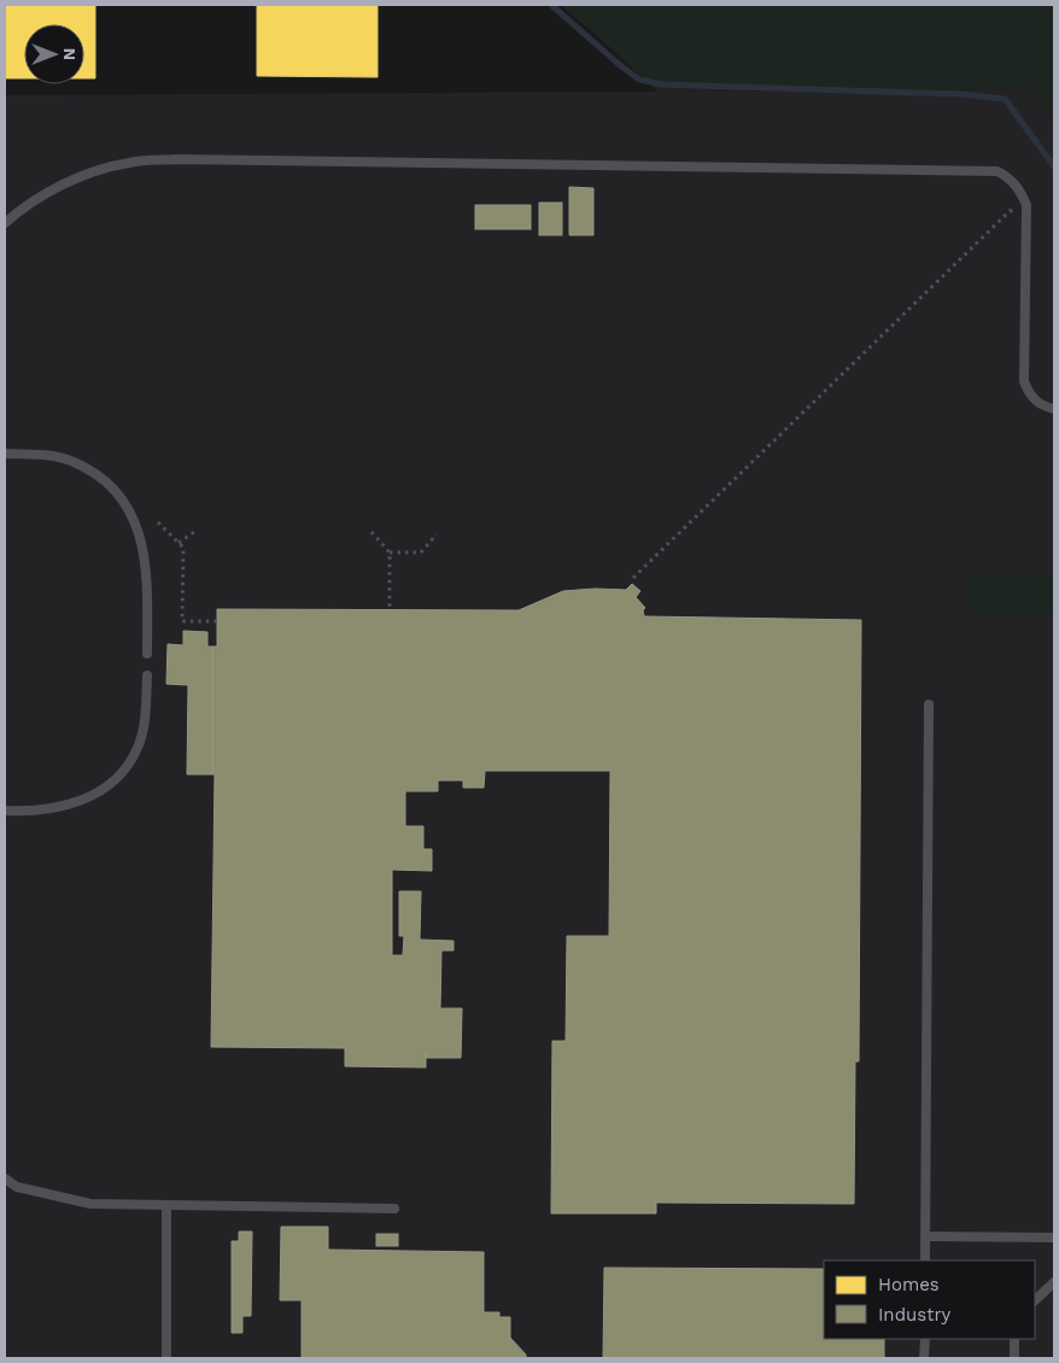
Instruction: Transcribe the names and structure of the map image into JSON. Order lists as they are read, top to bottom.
{
  "legend": ["Homes", "Industry"],
  "north": "right"
}
